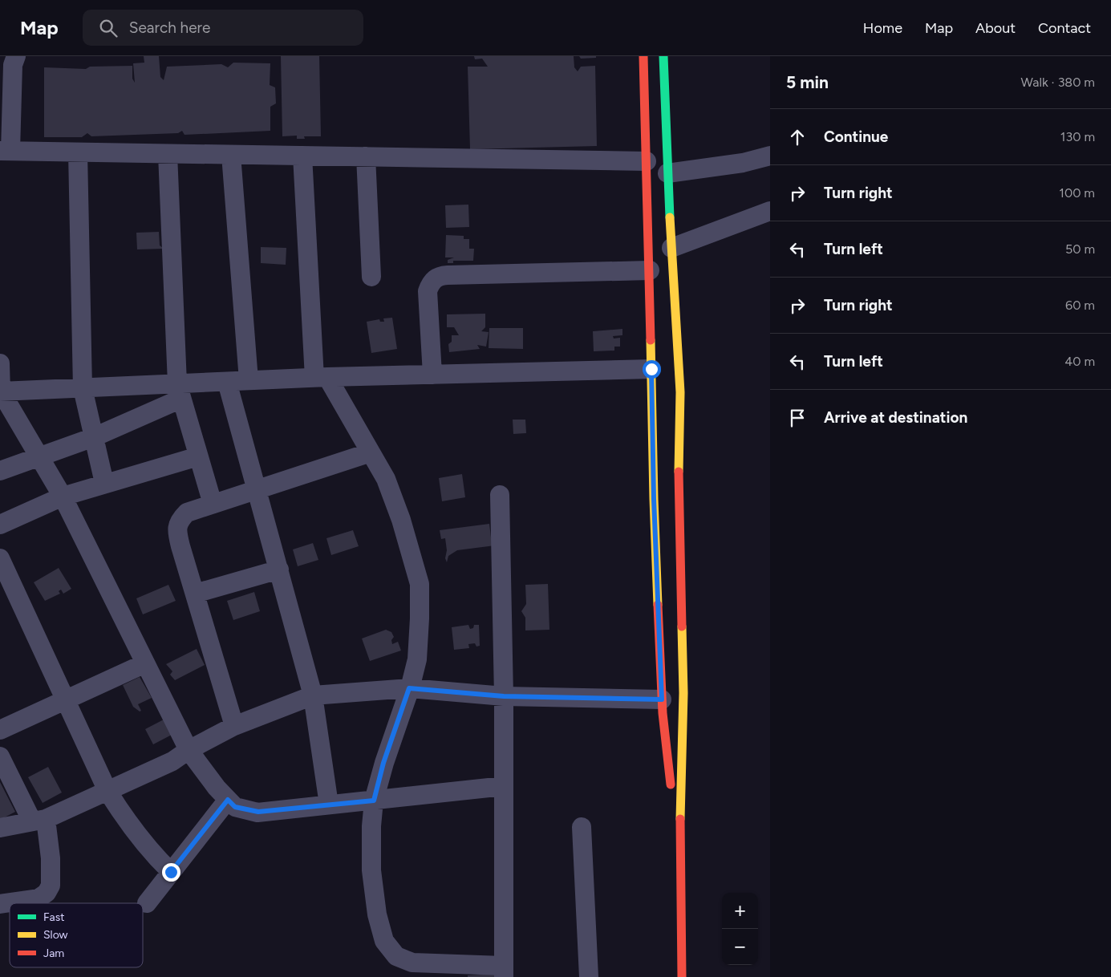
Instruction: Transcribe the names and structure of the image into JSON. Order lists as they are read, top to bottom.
{
  "legend": ["Fast", "Slow", "Jam"],
  "page": {
    "header": "Map",
    "search": "Search here",
    "nav": [
      "Home",
      "Map",
      "About",
      "Contact"
    ],
    "heading": ["5 min", "Walk · 380 m"],
    "list": [
      ["Continue", "130 m"],
      ["Turn right", "100 m"],
      ["Turn left", "50 m"],
      ["Turn right", "60 m"],
      ["Turn left", "40 m"],
      "Arrive at destination"
    ],
    "map_buttons": ["+", "−"]
  }
}
